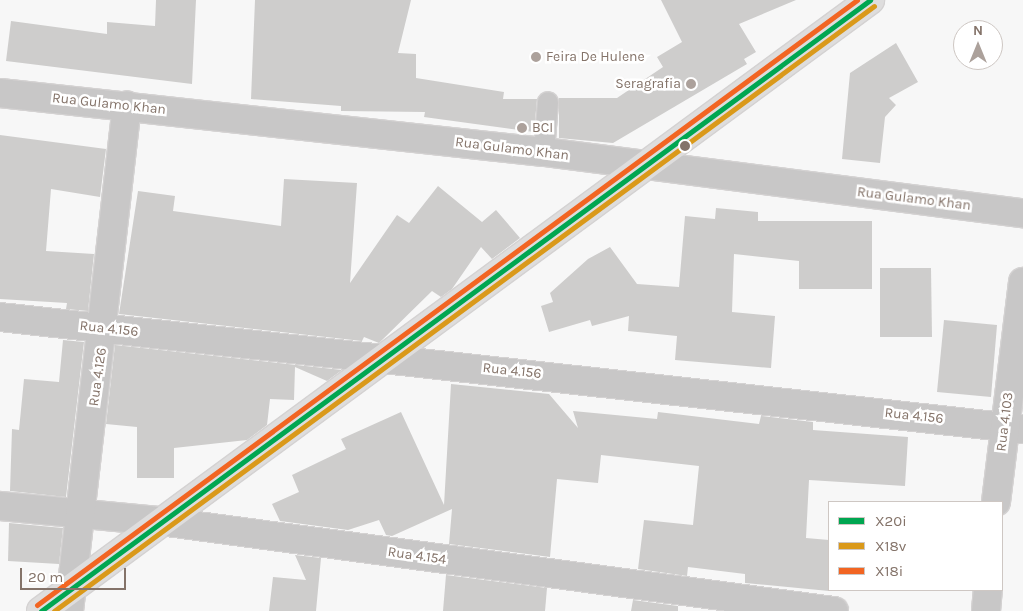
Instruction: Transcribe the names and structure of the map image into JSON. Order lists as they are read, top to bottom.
{
  "streets": {
    "street": [
      "Rua Gulamo Khan",
      "Rua 4.156",
      "Rua 4.126",
      "Rua 4.103",
      "Rua 4.154"
    ]
  },
  "crossings": [
    ["Rua Gulamo Khan", "Rua 4.126"],
    ["Rua 4.156", "Rua 4.126"],
    ["Rua 4.156", "Rua 4.103"],
    ["Rua 4.126", "Rua 4.154"]
  ],
  "places": ["Feira De Hulene", "Seragrafia", "BCI"],
  "lines": ["transit line X20i", "transit line X18i", "transit line X18v"],
  "legend": ["X20i", "X18v", "X18i"],
  "scale_bar": "20 m",
  "north": "top"
}
